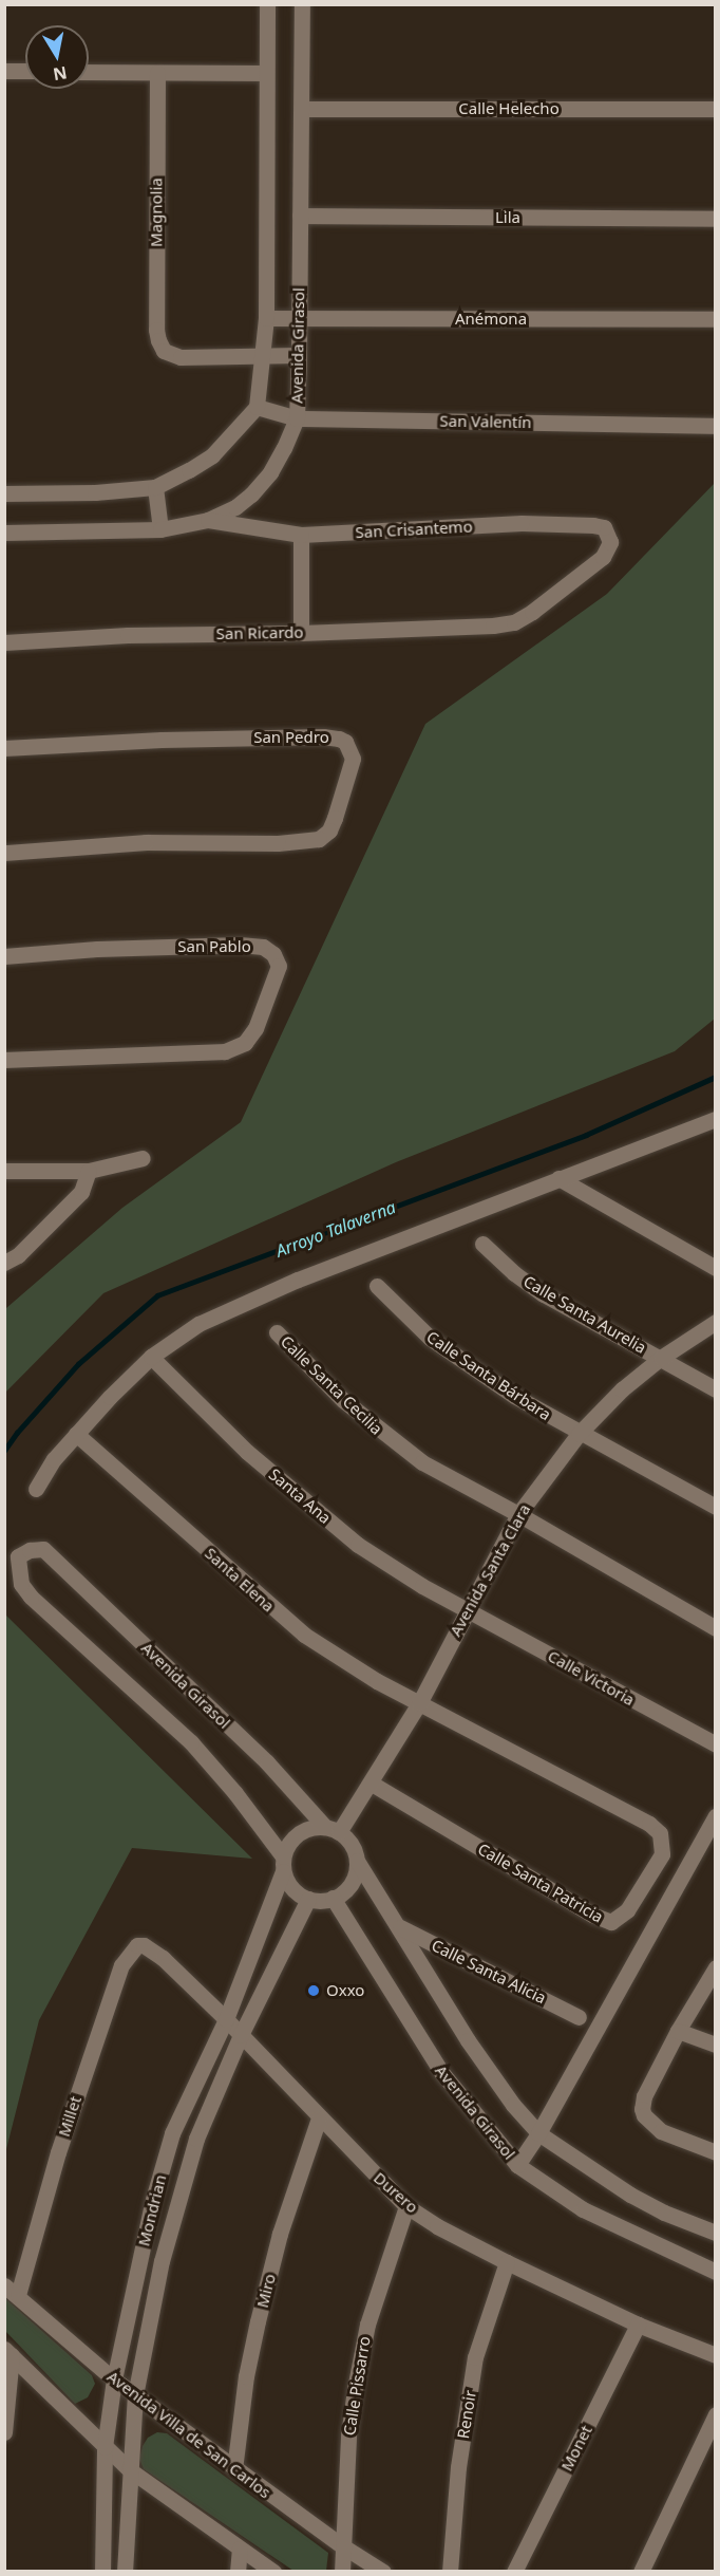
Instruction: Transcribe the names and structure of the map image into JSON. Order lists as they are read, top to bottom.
{
  "streets": {
    "street": [
      "Calle Helecho",
      "Magnolia",
      "Lila",
      "Anémona",
      "Avenida Girasol",
      "San Valentín",
      "San Crisantemo",
      "San Ricardo",
      "San Pedro",
      "San Pablo",
      "Calle Santa Aurelia",
      "Calle Santa Bárbara",
      "Calle Santa Cecilia",
      "Santa Ana",
      "Avenida Santa Clara",
      "Santa Elena",
      "Calle Victoria",
      "Calle Santa Patricia",
      "Calle Santa Alicia",
      "Millet",
      "Durero",
      "Mondrian",
      "Miro",
      "Calle Pissarro",
      "Renoir",
      "Avenida Villa de San Carlos",
      "Monet"
    ]
  },
  "crossings": [
    ["Calle Helecho", "Avenida Girasol"],
    ["Magnolia", "Avenida Girasol"],
    ["Lila", "Avenida Girasol"],
    ["Anémona", "Avenida Girasol"],
    ["Avenida Girasol", "San Valentín"],
    ["Avenida Girasol", "San Crisantemo"],
    ["Avenida Girasol", "Avenida Santa Clara"],
    ["Avenida Girasol", "Mondrian"],
    ["San Crisantemo", "San Ricardo"],
    ["Calle Santa Aurelia", "Avenida Santa Clara"],
    ["Calle Santa Bárbara", "Avenida Santa Clara"],
    ["Calle Santa Cecilia", "Avenida Santa Clara"],
    ["Santa Ana", "Avenida Santa Clara"],
    ["Santa Ana", "Calle Victoria"],
    ["Avenida Santa Clara", "Santa Elena"],
    ["Avenida Santa Clara", "Calle Victoria"],
    ["Avenida Santa Clara", "Calle Santa Patricia"],
    ["Avenida Santa Clara", "Mondrian"],
    ["Santa Elena", "Calle Santa Patricia"],
    ["Millet", "Durero"],
    ["Millet", "Avenida Villa de San Carlos"],
    ["Durero", "Mondrian"],
    ["Durero", "Miro"],
    ["Durero", "Calle Pissarro"],
    ["Durero", "Renoir"],
    ["Durero", "Monet"],
    ["Mondrian", "Avenida Villa de San Carlos"],
    ["Miro", "Avenida Villa de San Carlos"],
    ["Calle Pissarro", "Avenida Villa de San Carlos"]
  ],
  "water": ["Arroyo Talaverna"],
  "places": ["Oxxo"],
  "north": "bottom"
}
